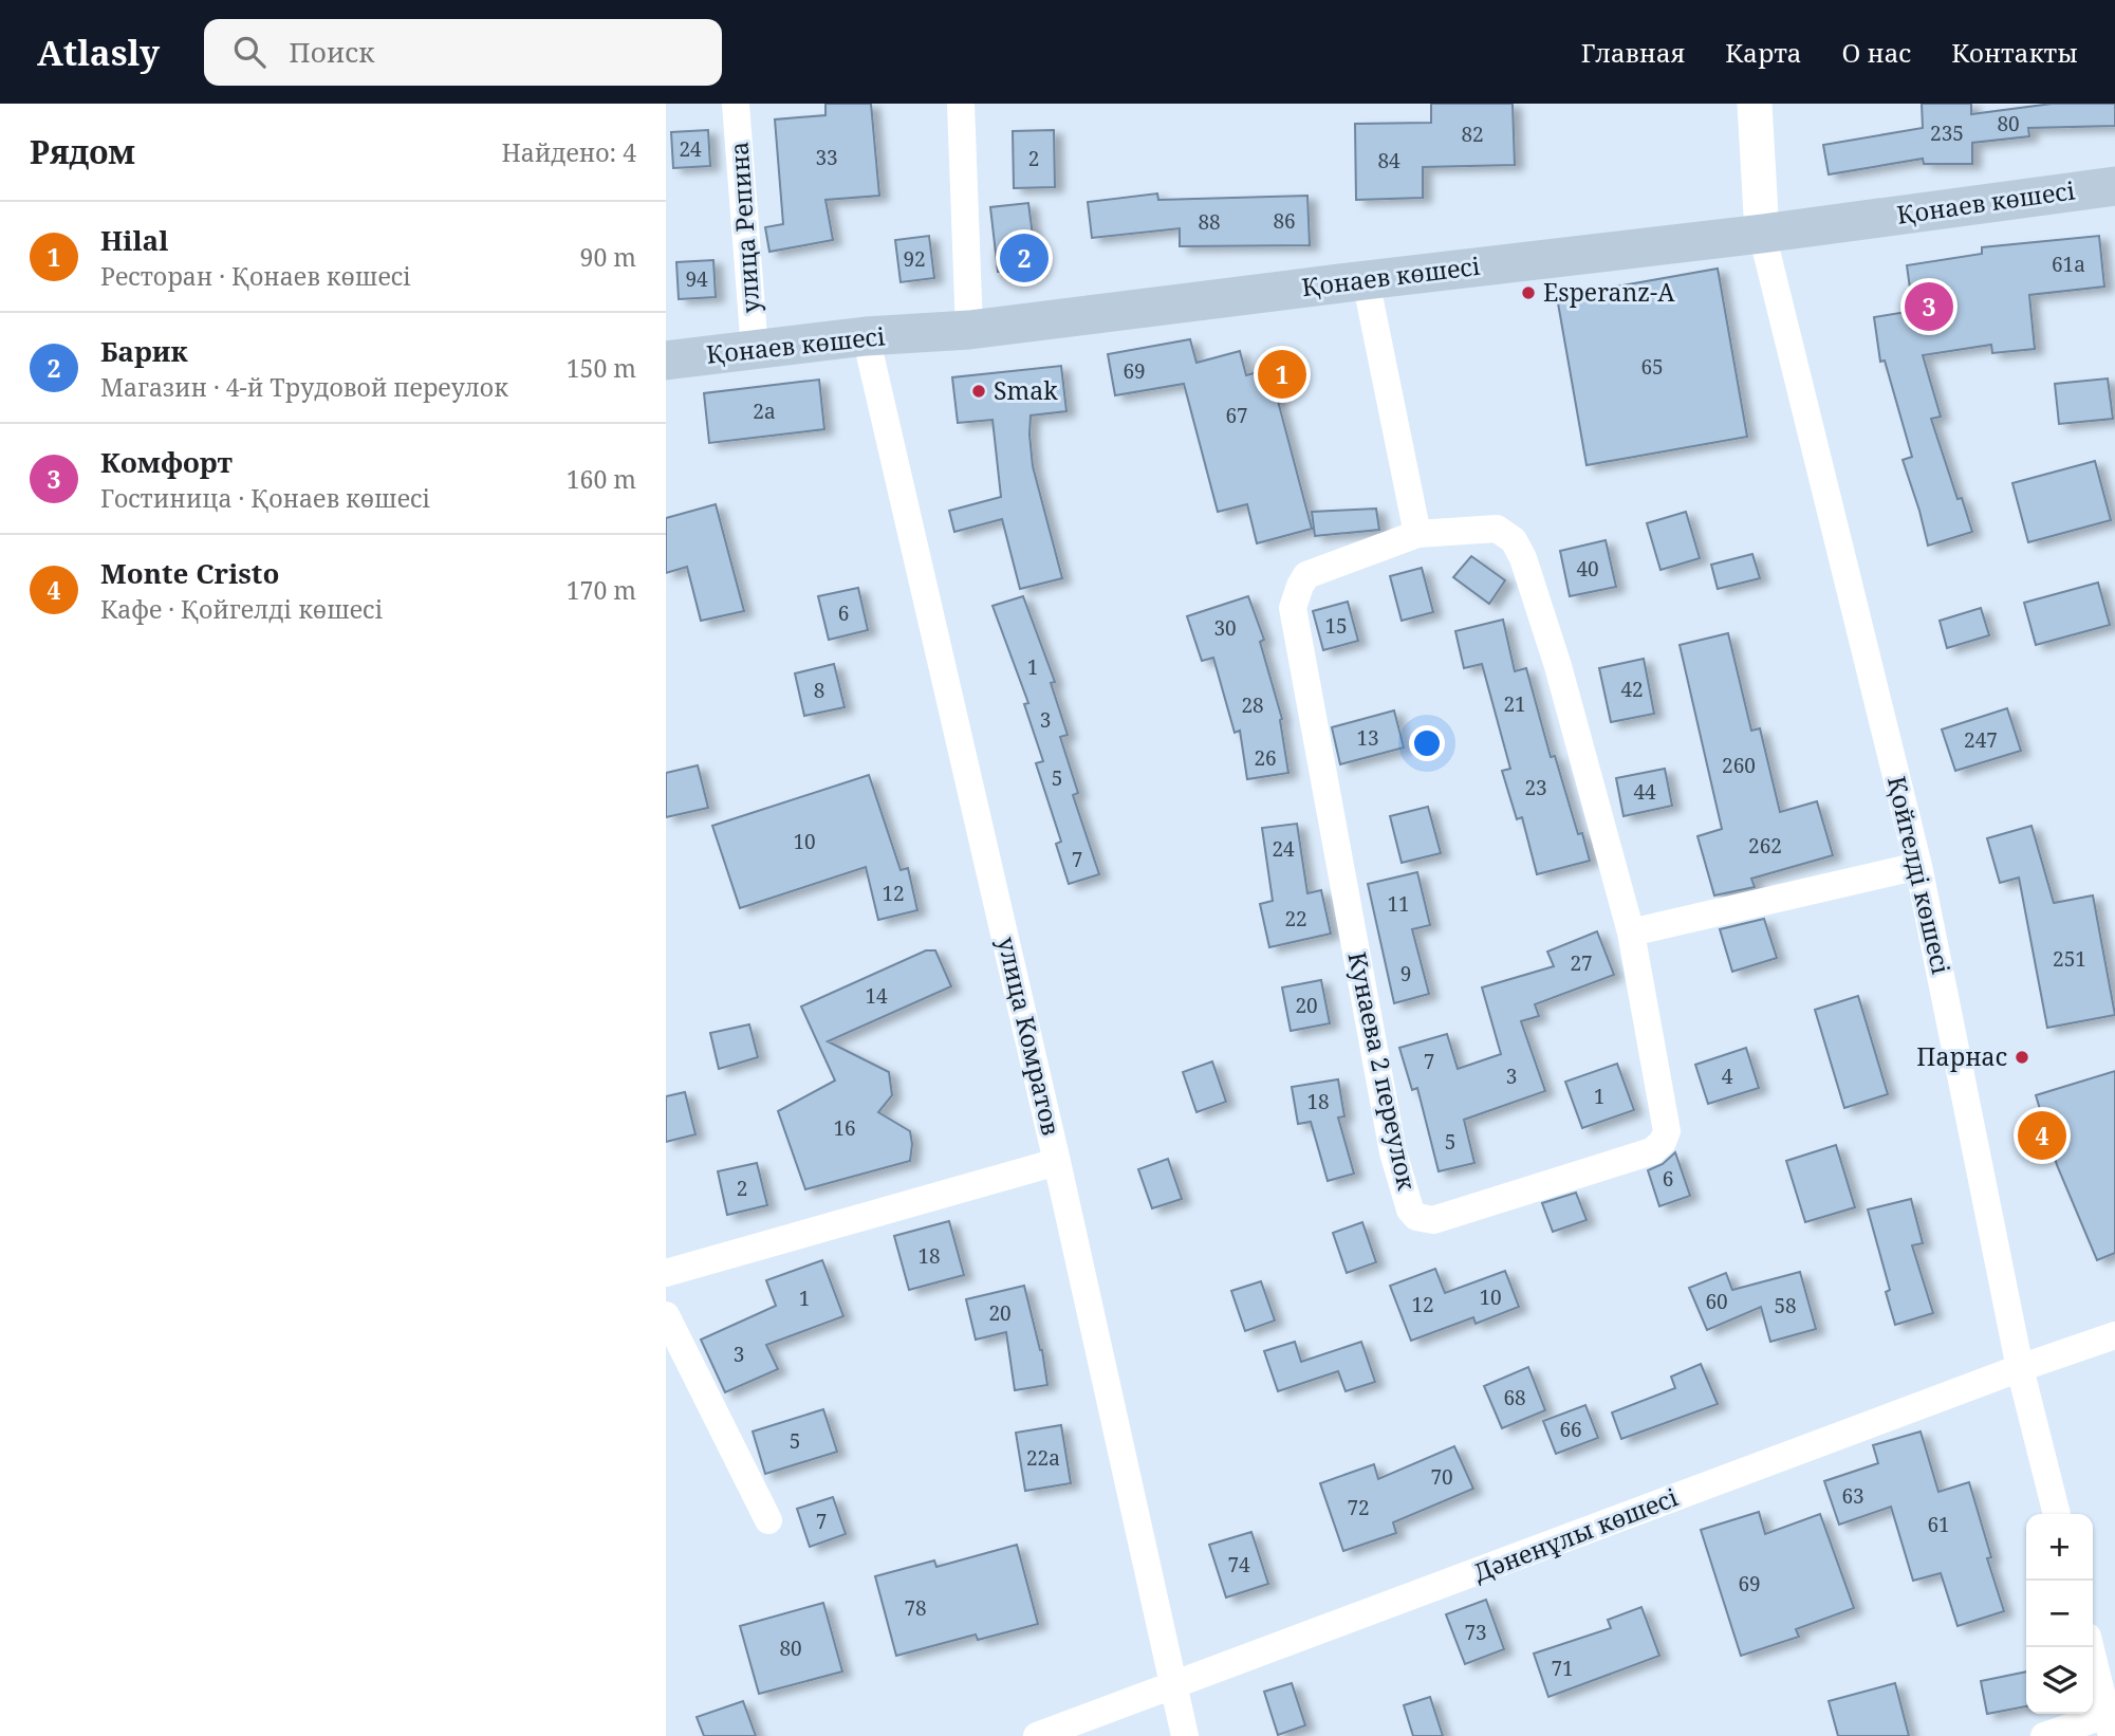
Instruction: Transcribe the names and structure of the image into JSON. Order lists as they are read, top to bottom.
{
  "streets": {
    "main road": ["Қонаев көшесі"],
    "street": [
      "улица Репина",
      "Қойгелді көшесі",
      "улица Комратов",
      "Кунаева 2 переулок",
      "Дәненұлы көшесі"
    ]
  },
  "crossings": [
    ["Қонаев көшесі", "улица Репина"],
    ["Қонаев көшесі", "Қойгелді көшесі"],
    ["Қонаев көшесі", "улица Комратов"],
    ["Қойгелді көшесі", "Дәненұлы көшесі"],
    ["улица Комратов", "Дәненұлы көшесі"]
  ],
  "places": ["Esperanz-A", "Smak", "Парнас"],
  "house_numbers": [
    "80",
    "235",
    "82",
    "24",
    "33",
    "2",
    "84",
    "86",
    "88",
    "92",
    "61а",
    "94",
    "65",
    "69",
    "2а",
    "67",
    "40",
    "6",
    "15",
    "30",
    "1",
    "42",
    "8",
    "21",
    "28",
    "3",
    "13",
    "247",
    "26",
    "260",
    "5",
    "23",
    "44",
    "10",
    "262",
    "24",
    "7",
    "12",
    "11",
    "22",
    "251",
    "27",
    "9",
    "14",
    "20",
    "7",
    "3",
    "4",
    "1",
    "18",
    "16",
    "5",
    "6",
    "2",
    "18",
    "10",
    "1",
    "60",
    "12",
    "58",
    "20",
    "3",
    "68",
    "66",
    "5",
    "22а",
    "70",
    "63",
    "72",
    "7",
    "61",
    "74",
    "69",
    "78",
    "73",
    "80",
    "71"
  ],
  "page": {
    "header": "Atlasly",
    "search": "Поиск",
    "nav": [
      "Главная",
      "Карта",
      "О нас",
      "Контакты"
    ],
    "heading": ["Рядом", "Найдено: 4"],
    "list": [
      {
        "mark": "1",
        "name": "Hilal",
        "note": "Ресторан · Қонаев көшесі",
        "value": "90 m"
      },
      {
        "mark": "2",
        "name": "Барик",
        "note": "Магазин · 4-й Трудовой переулок",
        "value": "150 m"
      },
      {
        "mark": "3",
        "name": "Комфорт",
        "note": "Гостиница · Қонаев көшесі",
        "value": "160 m"
      },
      {
        "mark": "4",
        "name": "Monte Cristo",
        "note": "Кафе · Қойгелді көшесі",
        "value": "170 m"
      }
    ],
    "pins": [
      "2",
      "3",
      "1",
      "4"
    ],
    "map_buttons": ["+", "−"]
  }
}
